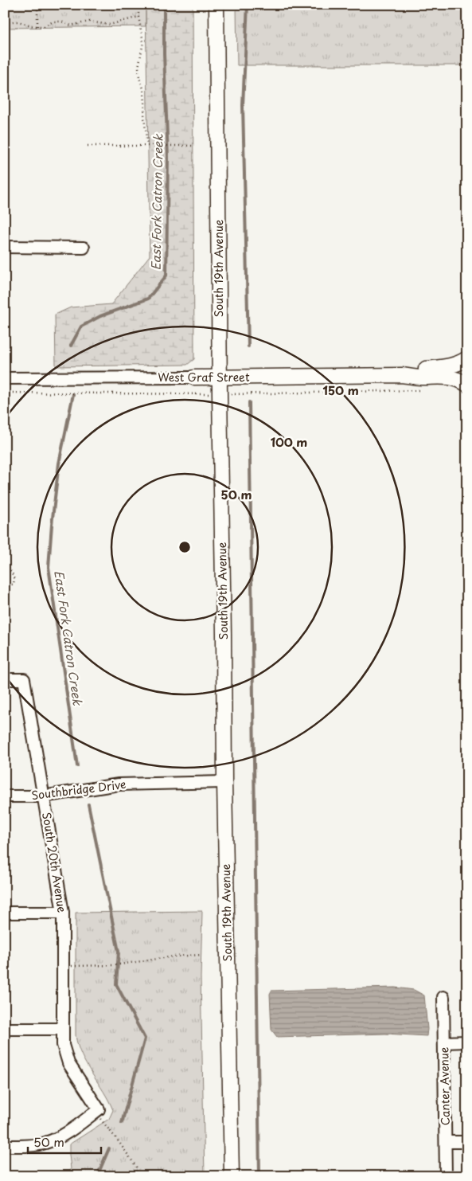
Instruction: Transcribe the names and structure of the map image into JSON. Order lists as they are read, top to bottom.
{
  "streets": {
    "main road": ["South 19th Avenue", "West Graf Street"],
    "street": ["Southbridge Drive", "South 20th Avenue", "Canter Avenue"]
  },
  "crossings": [
    ["South 19th Avenue", "West Graf Street"],
    ["South 19th Avenue", "Southbridge Drive"],
    ["Southbridge Drive", "South 20th Avenue"]
  ],
  "water": ["East Fork Catron Creek"],
  "scale_bar": "50 m",
  "rings": ["150 m", "100 m", "50 m"]
}
